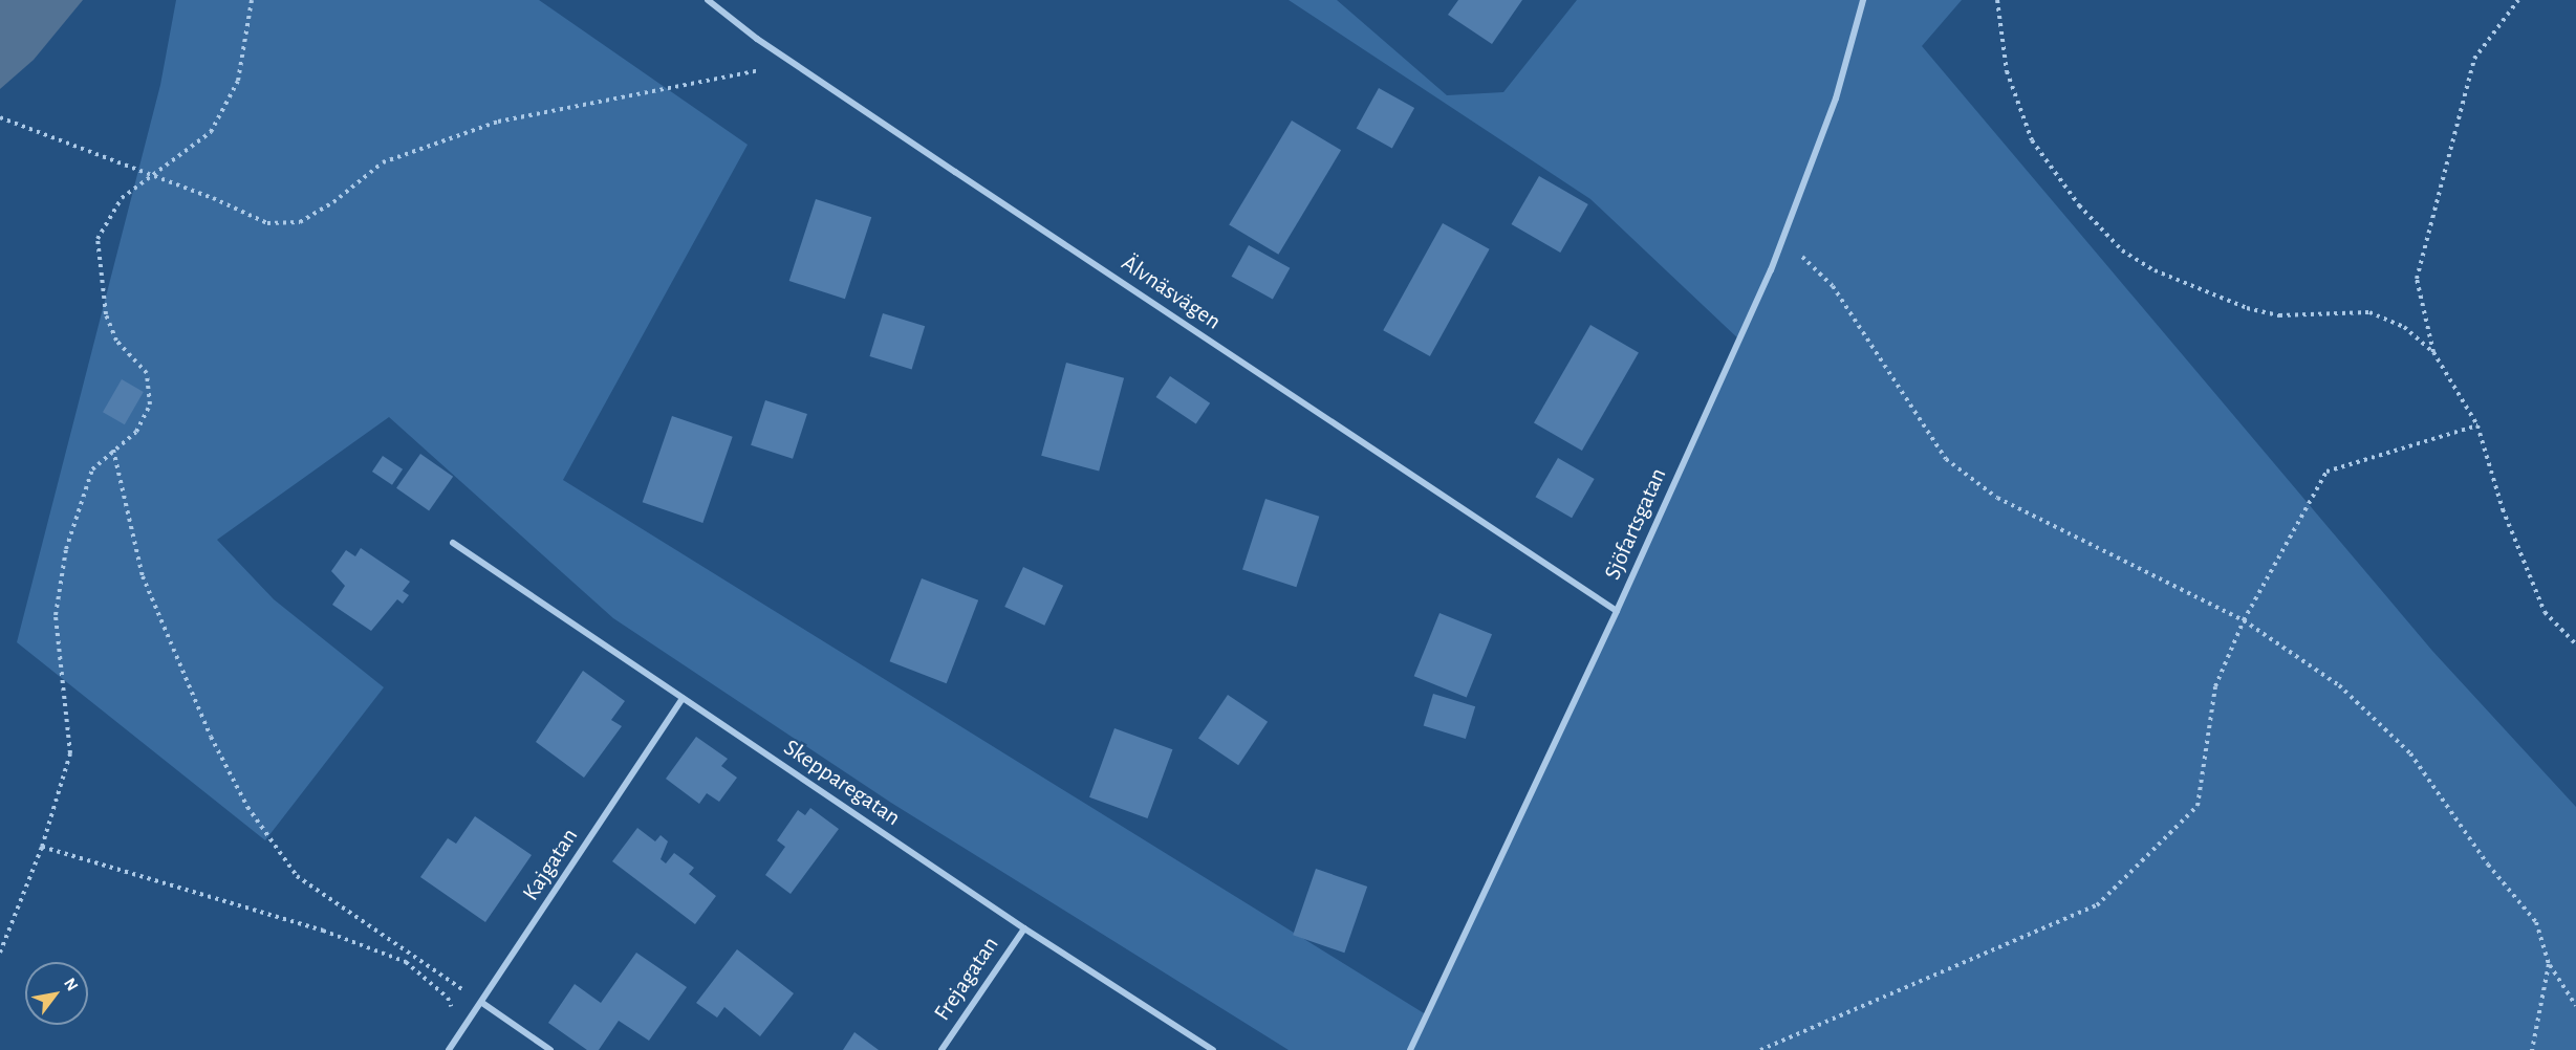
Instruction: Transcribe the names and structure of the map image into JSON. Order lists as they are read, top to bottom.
{
  "streets": {
    "street": [
      "Älvnäsvägen",
      "Sjöfartsgatan",
      "Skepparegatan",
      "Kajgatan",
      "Frejagatan"
    ]
  },
  "crossings": [
    ["Älvnäsvägen", "Sjöfartsgatan"],
    ["Skepparegatan", "Kajgatan"],
    ["Skepparegatan", "Frejagatan"]
  ],
  "north": "top right"
}
